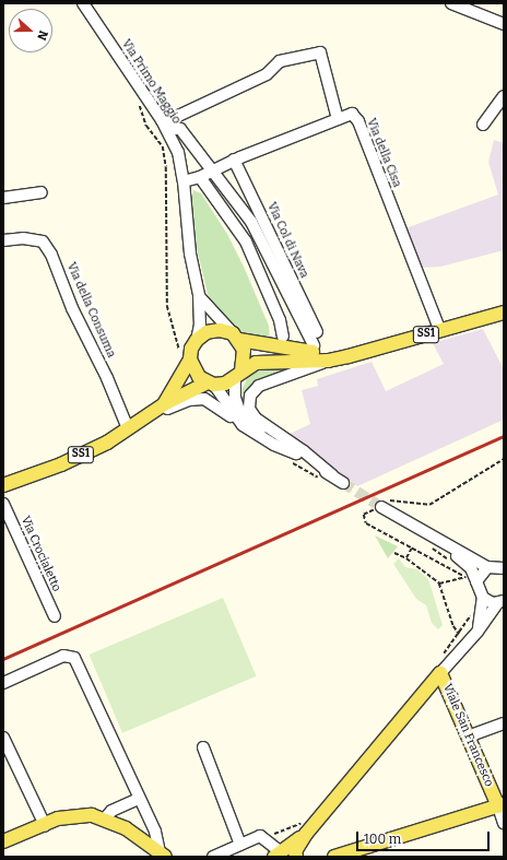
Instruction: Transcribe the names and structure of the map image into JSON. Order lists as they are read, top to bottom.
{
  "streets": {
    "main road": ["SS1", "Viale San Francesco"],
    "street": [
      "Via Primo Maggio",
      "Via della Cisa",
      "Via Col di Nava",
      "Via della Consuma",
      "Via Crocialetto"
    ]
  },
  "crossings": [
    ["Via Primo Maggio", "SS1"],
    ["Via della Cisa", "Via Col di Nava"],
    ["Via della Cisa", "SS1"],
    ["Via della Consuma", "SS1"]
  ],
  "scale_bar": "100 m",
  "north": "right"
}
